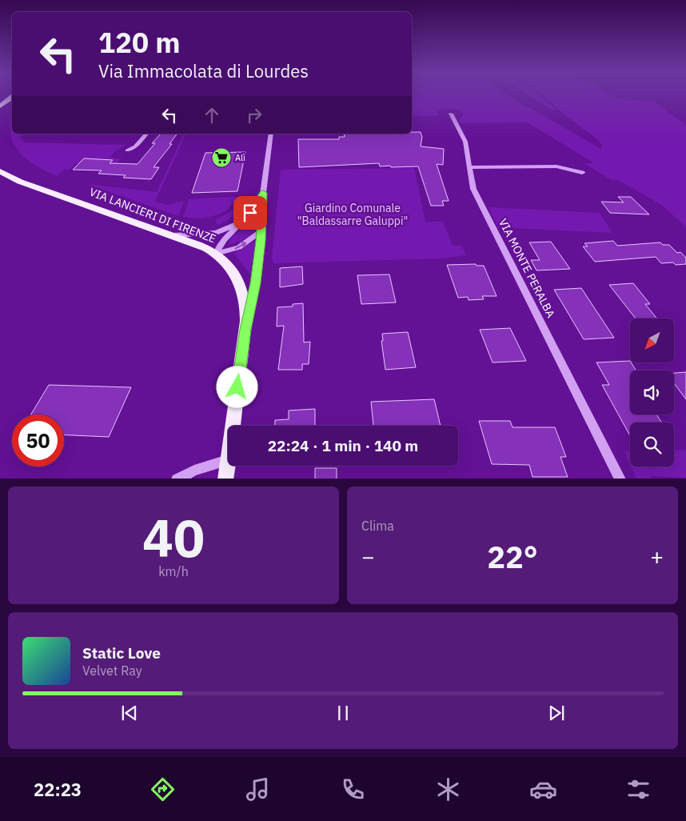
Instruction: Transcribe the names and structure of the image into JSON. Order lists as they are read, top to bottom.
{
  "streets": {
    "main road": ["VIA LANCIERI DI FIRENZE"],
    "street": ["VIA MONTE PERALBA"]
  },
  "parks": ["Giardino Comunale \"Baldassarre Galuppi\""],
  "places": {
    "supermarket": ["Alì"]
  },
  "north": "bottom left",
  "page": {
    "turn": ["120 m", "Via Immacolata di Lourdes"],
    "limit": "50",
    "trip": "22:24 · 1 min · 140 m",
    "tile": [
      ["40", "km/h"],
      "Clima"
    ],
    "heat": ["−", "22°", "+"],
    "song": ["Static Love", "Velvet Ray"],
    "tabs": "22:23"
  }
}
